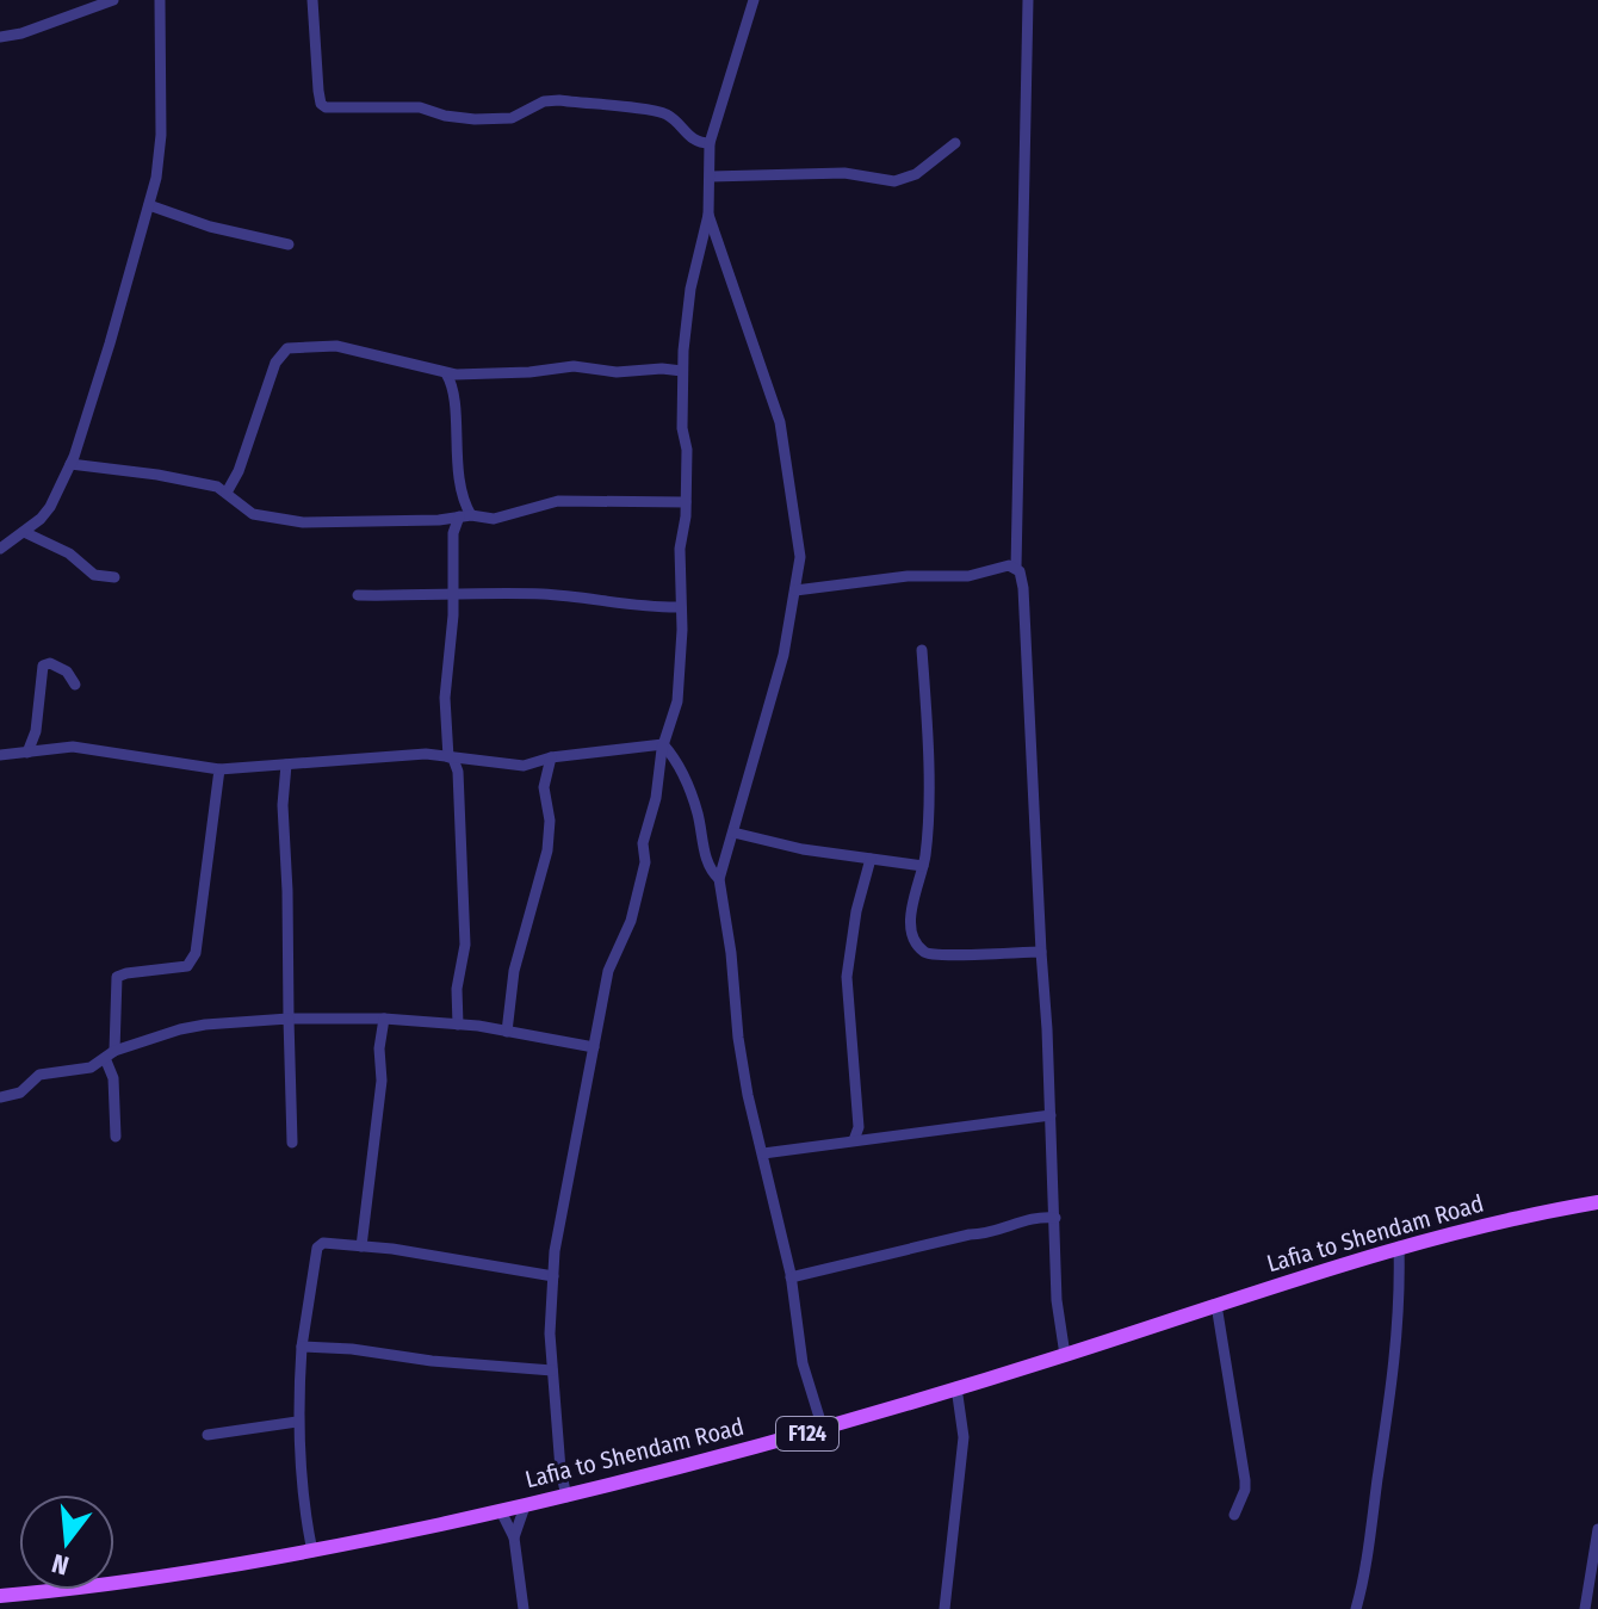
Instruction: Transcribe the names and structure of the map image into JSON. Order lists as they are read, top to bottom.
{
  "streets": {
    "main road": ["Lafia to Shendam Road", "F124"]
  },
  "north": "bottom"
}
